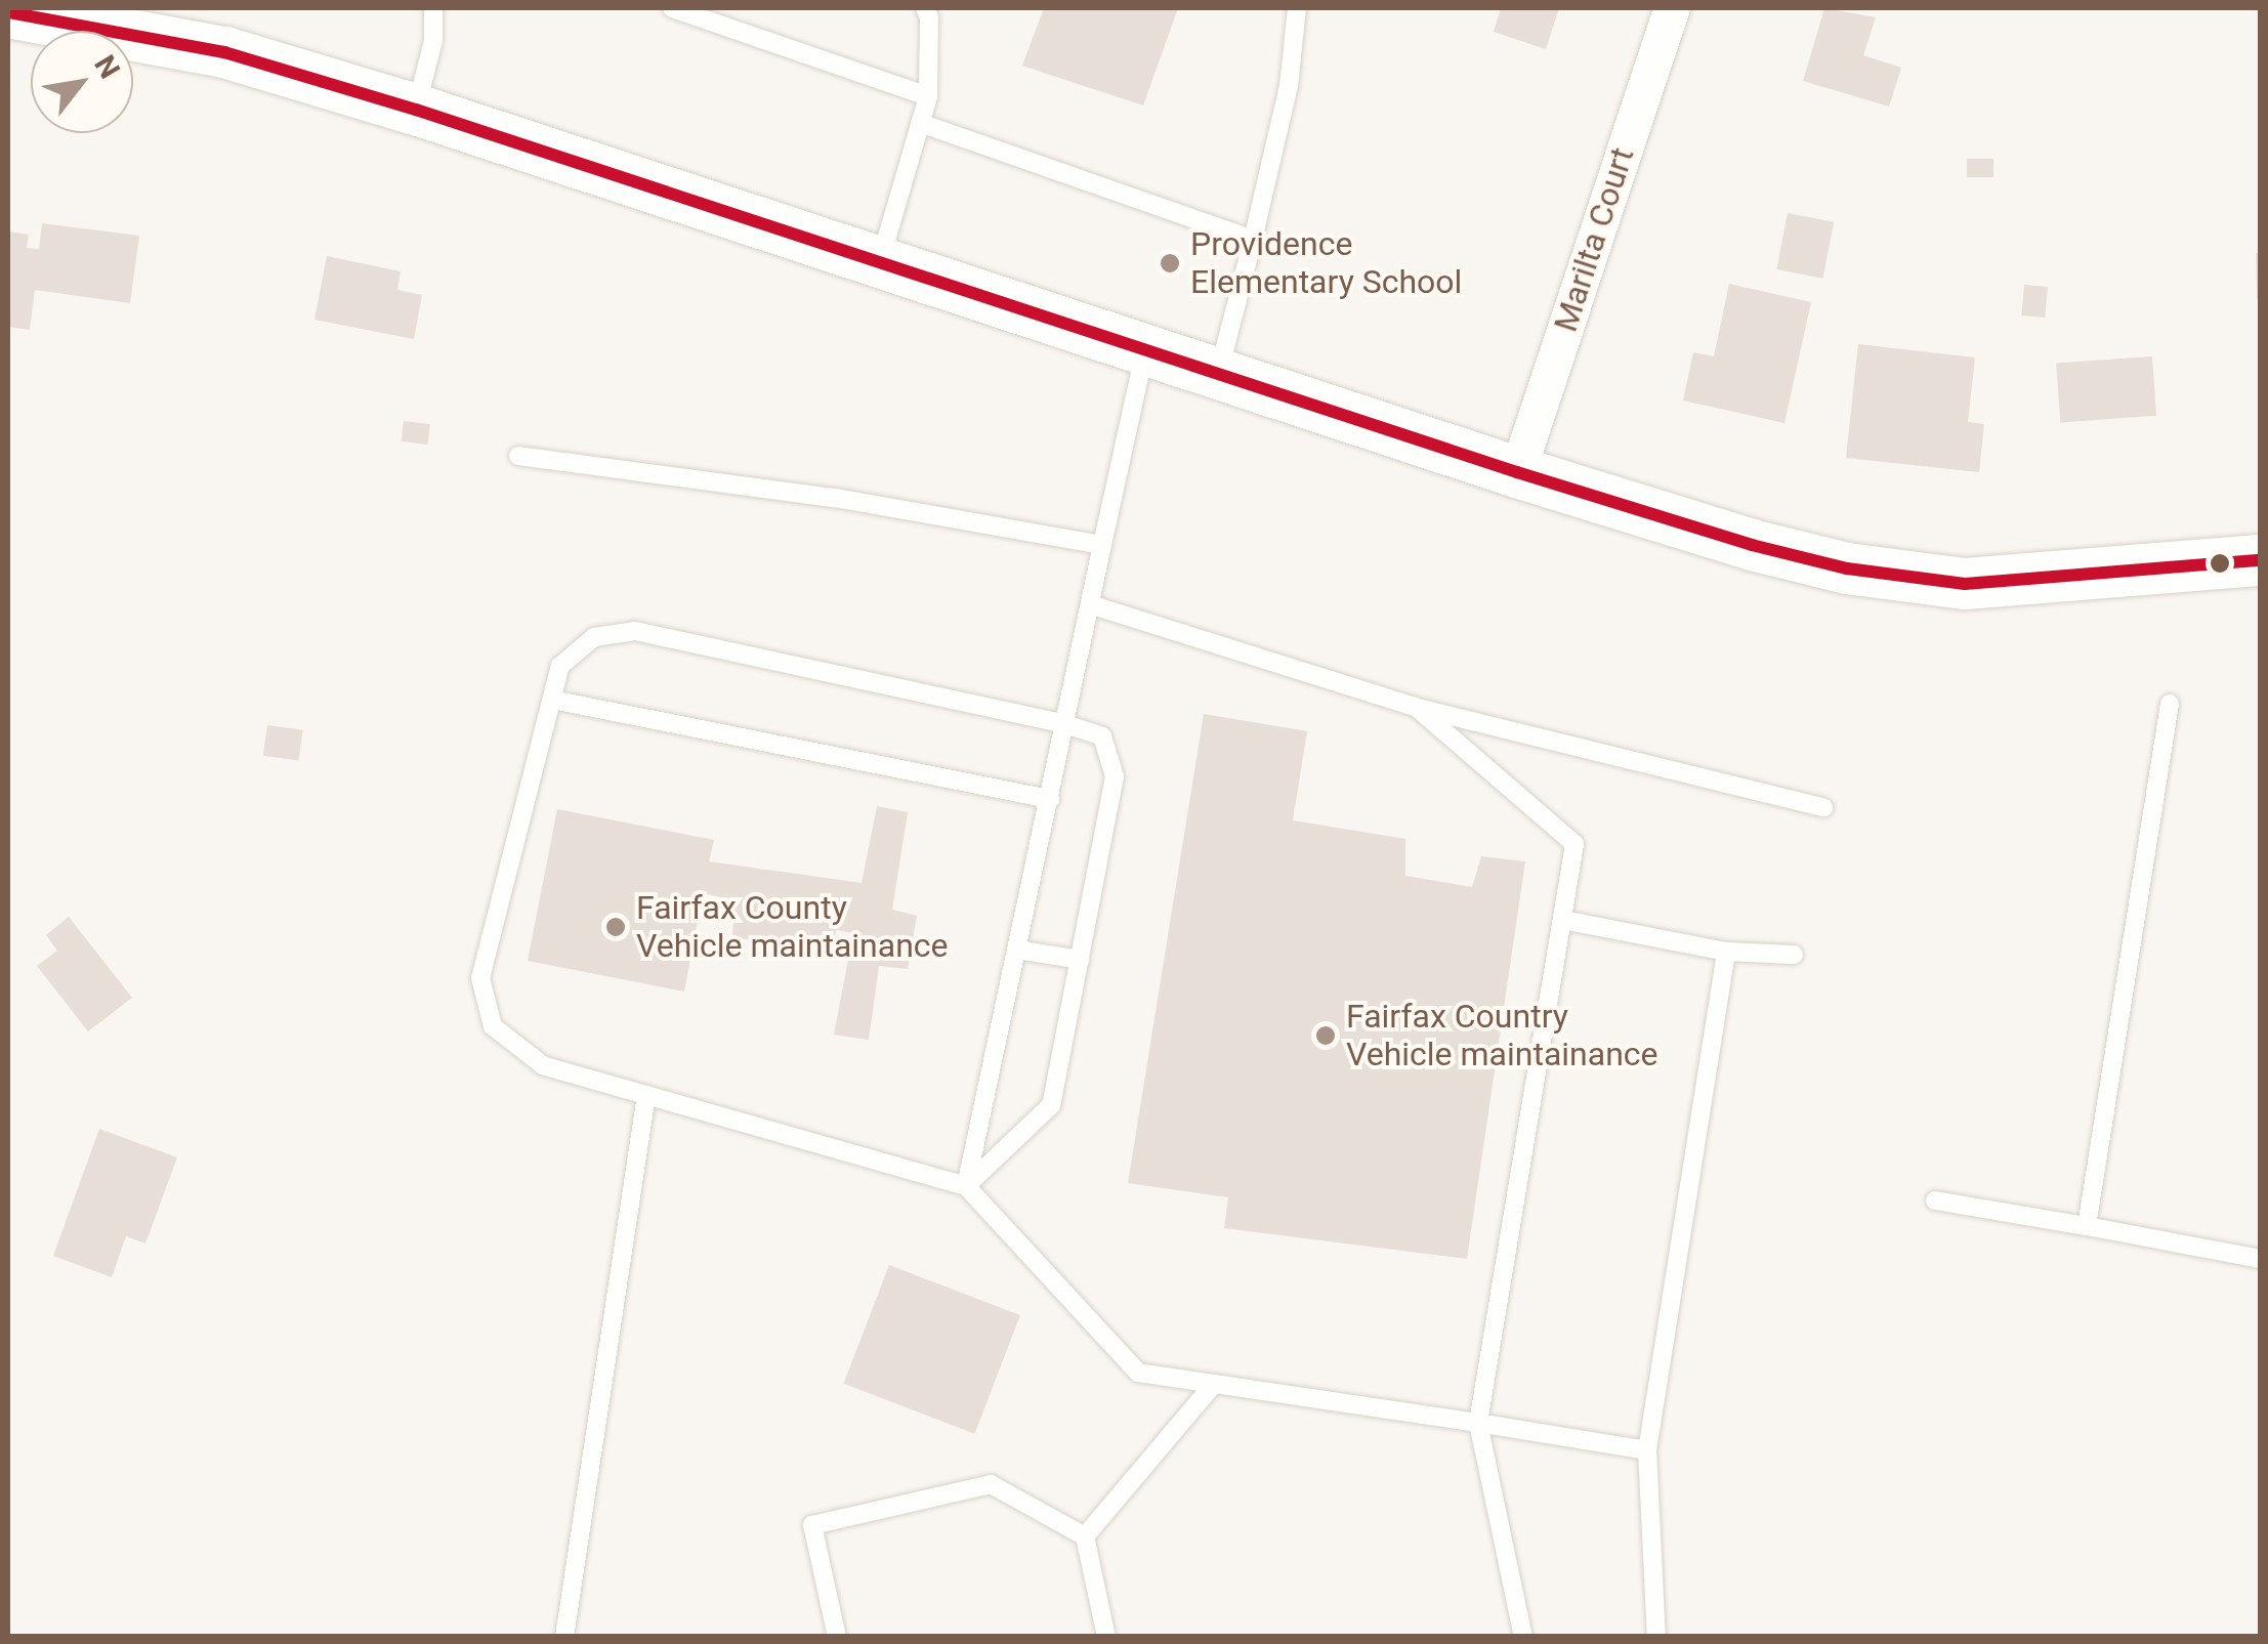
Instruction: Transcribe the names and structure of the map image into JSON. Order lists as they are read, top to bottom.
{
  "streets": {
    "street": ["Marilta Court"]
  },
  "places": ["Providence Elementary School", "Fairfax County Vehicle maintainance", "Fairfax Country Vehicle maintainance"],
  "north": "top right"
}
